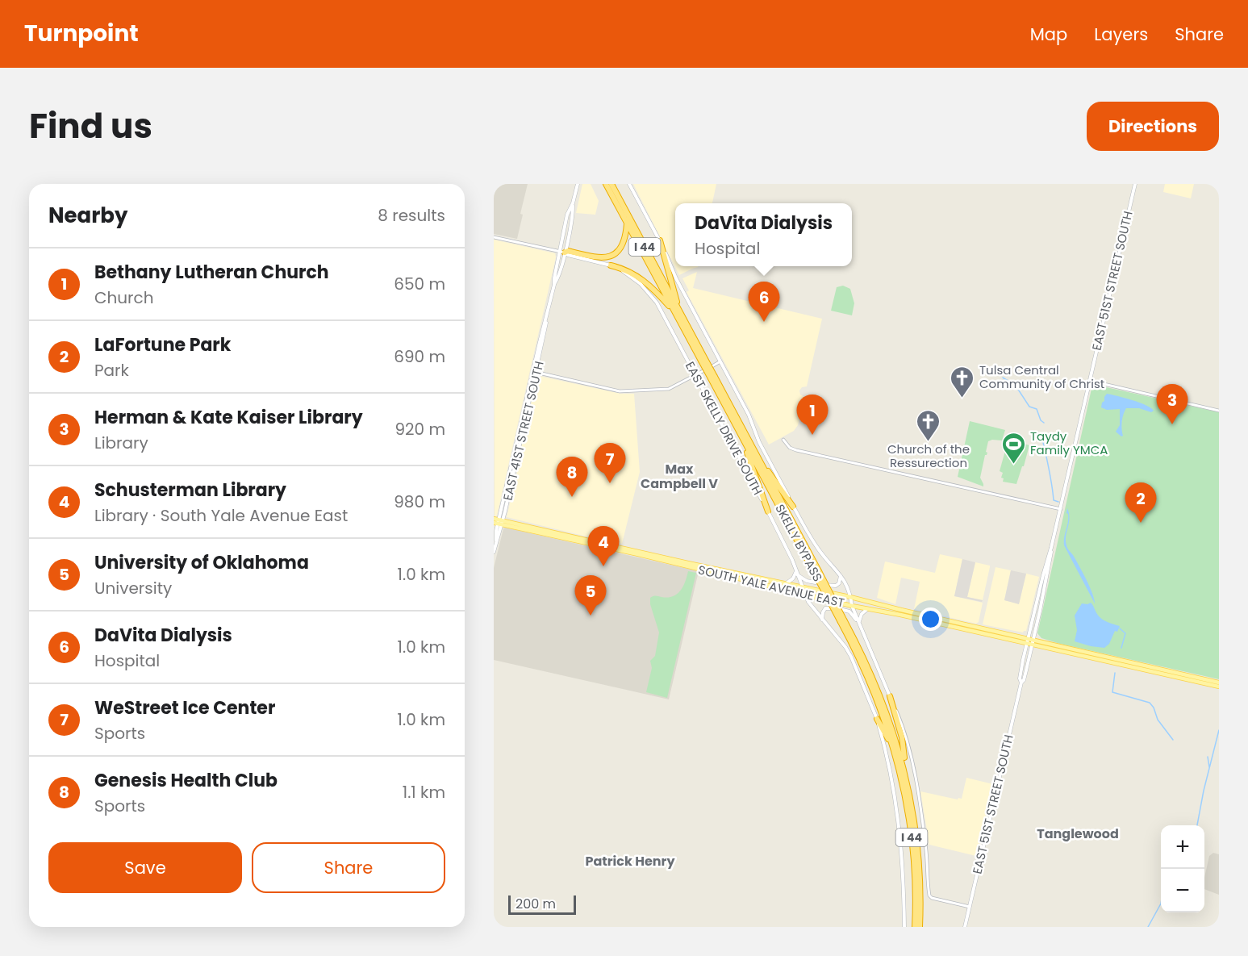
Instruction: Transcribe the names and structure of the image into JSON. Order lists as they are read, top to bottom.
{
  "streets": {
    "highway": ["I 44", "SKELLY BYPASS"],
    "main road": [
      "EAST 51ST STREET SOUTH",
      "EAST SKELLY DRIVE SOUTH",
      "EAST 41ST STREET SOUTH",
      "SOUTH YALE AVENUE EAST"
    ]
  },
  "crossings": [
    ["EAST 51ST STREET SOUTH", "EAST SKELLY DRIVE SOUTH"],
    ["EAST 51ST STREET SOUTH", "SOUTH YALE AVENUE EAST"],
    ["EAST SKELLY DRIVE SOUTH", "EAST 41ST STREET SOUTH"],
    ["EAST SKELLY DRIVE SOUTH", "SOUTH YALE AVENUE EAST"],
    ["EAST 41ST STREET SOUTH", "SOUTH YALE AVENUE EAST"]
  ],
  "districts": ["Max Campbell V", "Tanglewood", "Patrick Henry"],
  "places": {
    "church": ["Tulsa Central Community of Christ", "Church of the Ressurection"],
    "sports": ["Taydy Family YMCA"]
  },
  "scale_bar": "200 m",
  "page": {
    "header": "Turnpoint",
    "nav": ["Map", "Layers", "Share"],
    "title": "Find us",
    "buttons": [
      "Directions",
      ["Save", "Share"]
    ],
    "heading": ["Nearby", "8 results"],
    "popup": ["DaVita Dialysis", "Hospital"],
    "list": [
      {
        "mark": "1",
        "name": "Bethany Lutheran Church",
        "note": "Church",
        "value": "650 m"
      },
      {
        "mark": "2",
        "name": "LaFortune Park",
        "note": "Park",
        "value": "690 m"
      },
      {
        "mark": "3",
        "name": "Herman & Kate Kaiser Library",
        "note": "Library",
        "value": "920 m"
      },
      {
        "mark": "4",
        "name": "Schusterman Library",
        "note": "Library · South Yale Avenue East",
        "value": "980 m"
      },
      {
        "mark": "5",
        "name": "University of Oklahoma",
        "note": "University",
        "value": "1.0 km"
      },
      {
        "mark": "6",
        "name": "DaVita Dialysis",
        "note": "Hospital",
        "value": "1.0 km"
      },
      {
        "mark": "7",
        "name": "WeStreet Ice Center",
        "note": "Sports",
        "value": "1.0 km"
      },
      {
        "mark": "8",
        "name": "Genesis Health Club",
        "note": "Sports",
        "value": "1.1 km"
      }
    ],
    "pins": [
      "6",
      "3",
      "1",
      "7",
      "8",
      "2",
      "4",
      "5"
    ],
    "map_buttons": ["+", "−"],
    "scale": "200 m"
  }
}
